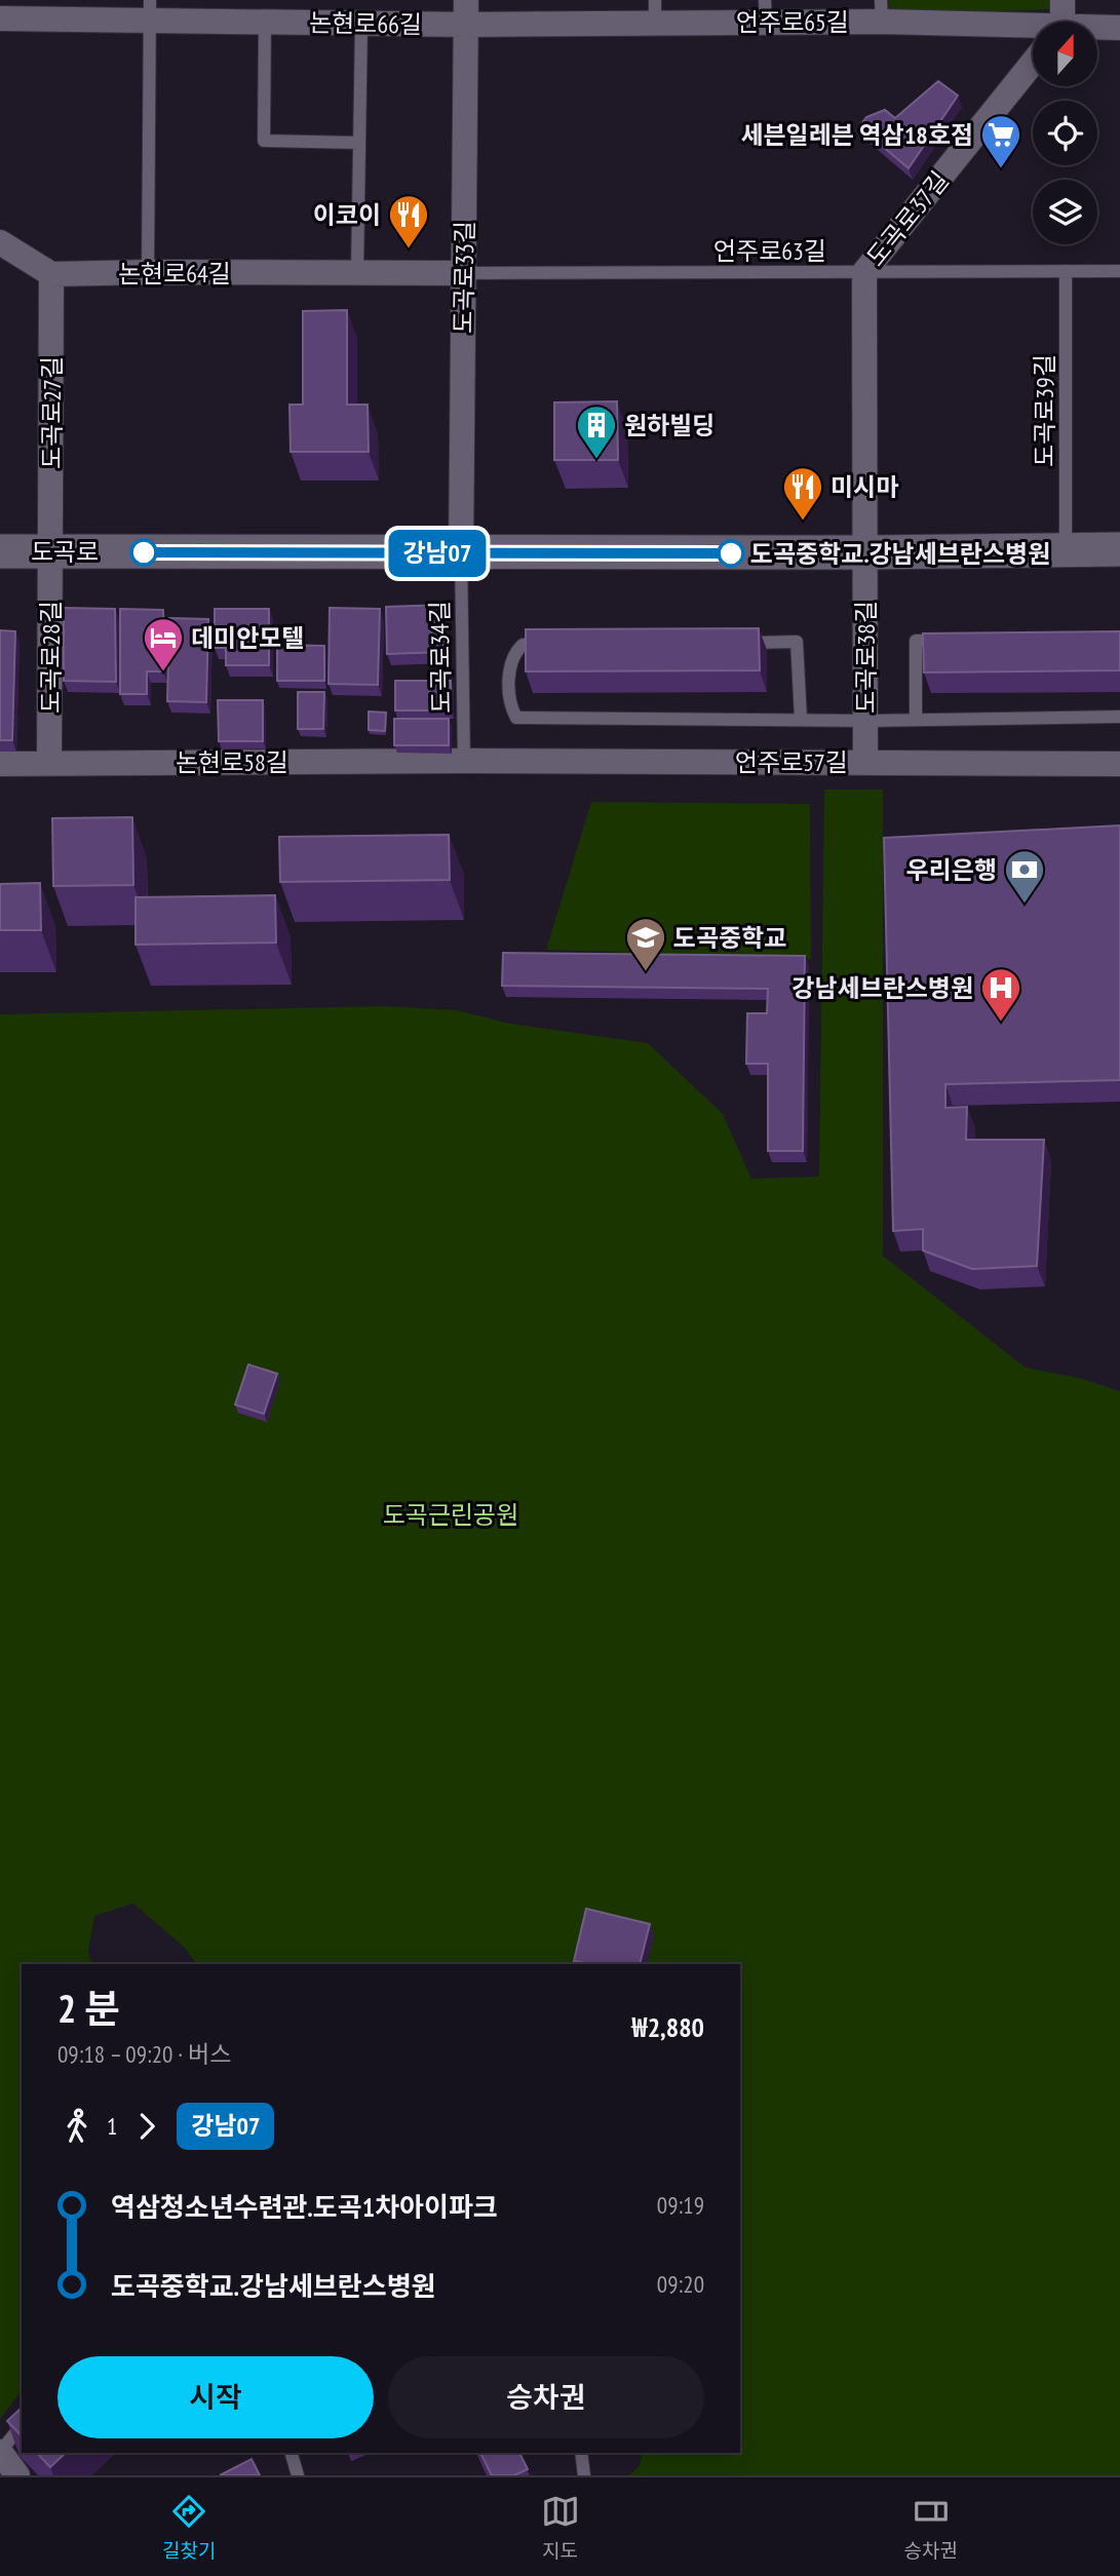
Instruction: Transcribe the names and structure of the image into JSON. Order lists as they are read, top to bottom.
{
  "streets": {
    "main road": ["도곡로"],
    "street": [
      "언주로65길",
      "논현로66길",
      "도곡로37길",
      "논현로64길",
      "도곡로33길",
      "도곡로27길",
      "도곡로28길",
      "도곡로38길",
      "논현로58길",
      "언주로57길"
    ],
    "lane": ["언주로63길", "도곡로39길", "도곡로34길"]
  },
  "crossings": [
    ["언주로65길", "논현로66길"],
    ["언주로65길", "도곡로33길"],
    ["논현로66길", "도곡로33길"],
    ["도곡로37길", "언주로63길"],
    ["도곡로37길", "도곡로"],
    ["도곡로37길", "도곡로38길"],
    ["언주로63길", "논현로64길"],
    ["언주로63길", "도곡로33길"],
    ["언주로63길", "도곡로39길"],
    ["논현로64길", "도곡로33길"],
    ["논현로64길", "도곡로27길"],
    ["도곡로33길", "도곡로"],
    ["도곡로33길", "도곡로34길"],
    ["도곡로39길", "도곡로"],
    ["도곡로27길", "도곡로"],
    ["도곡로27길", "도곡로28길"],
    ["도곡로", "도곡로28길"],
    ["도곡로", "도곡로34길"],
    ["도곡로", "도곡로38길"],
    ["도곡로28길", "논현로58길"],
    ["도곡로34길", "논현로58길"],
    ["도곡로34길", "언주로57길"],
    ["도곡로38길", "언주로57길"],
    ["논현로58길", "언주로57길"]
  ],
  "parks": ["도곡근린공원"],
  "places": {
    "supermarket": ["세븐일레븐 역삼18호점"],
    "restaurant": ["이코이", "미시마"],
    "building": ["원하빌딩"],
    "other": ["도곡중학교.강남세브란스병원"],
    "hotel": ["데미안모텔"],
    "bank": ["우리은행"],
    "school or university": ["도곡중학교"],
    "hospital": ["강남세브란스병원"]
  },
  "lines": ["bus line 강남07"],
  "north": "top",
  "page": {
    "on_map": "강남07",
    "heading": ["2 분", "09:18 – 09:20 · 버스", "₩2,880"],
    "legs": ["1", "강남07"],
    "list": [
      {
        "name": "역삼청소년수련관.도곡1차아이파크",
        "value": "09:19"
      },
      {
        "name": "도곡중학교.강남세브란스병원",
        "value": "09:20"
      }
    ],
    "buttons": ["시작", "승차권"],
    "tabs": ["길찾기", "지도", "승차권"]
  }
}
